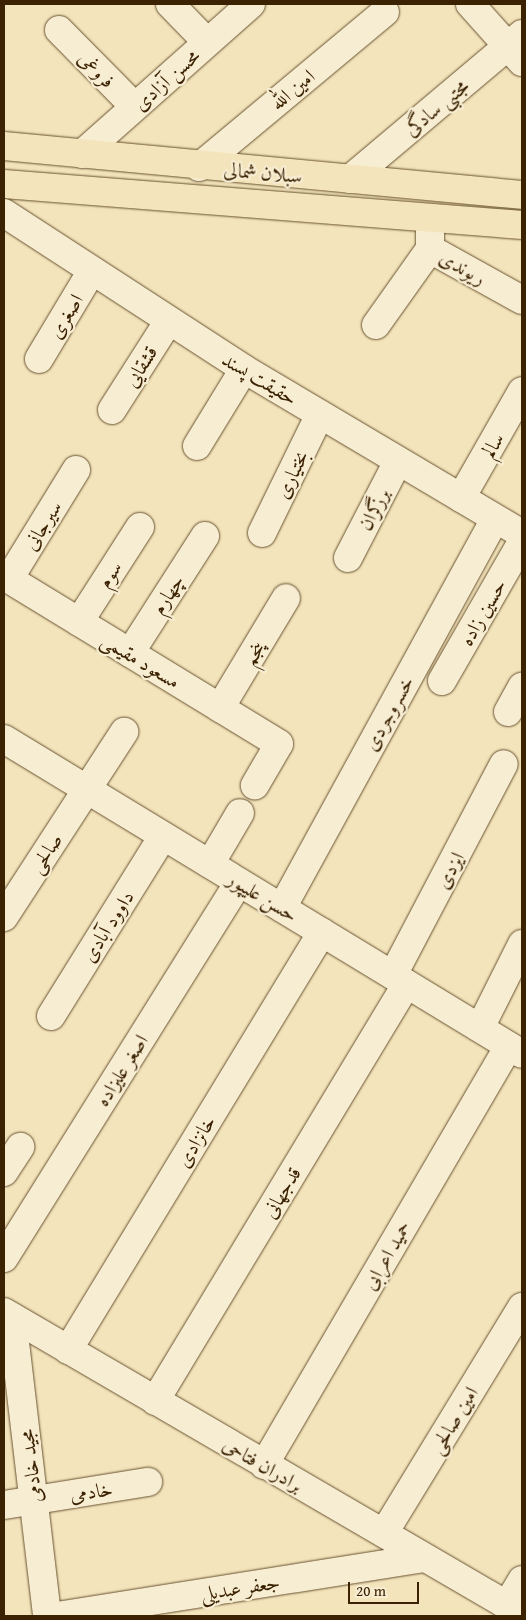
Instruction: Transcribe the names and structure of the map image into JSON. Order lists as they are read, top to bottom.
{
  "streets": {
    "main road": ["سبلان شمالی"],
    "street": [
      "فروغی",
      "محسن آزادی",
      "امین الله",
      "مجتبی سادگی",
      "ریوندی",
      "اصغری",
      "قشقایی",
      "حقیقت پسند",
      "سالم",
      "بختیاری",
      "برزگران",
      "سیرجانی",
      "سوم",
      "چهارم",
      "حسین زاده",
      "پنجم",
      "مسعود مقیمی",
      "خسروجردی",
      "صالحی",
      "ایزدی",
      "حسن علیپور",
      "داوود آبادی",
      "اصغر علیزاده",
      "خانزادی",
      "قدجهانی",
      "حمید اعرابی",
      "امین صالحی",
      "برادران فتاحی",
      "مجید خادمی",
      "خادمی",
      "جعفر عبدیلی"
    ]
  },
  "crossings": [
    ["فروغی", "محسن آزادی"],
    ["محسن آزادی", "سبلان شمالی"],
    ["امین الله", "سبلان شمالی"],
    ["مجتبی سادگی", "سبلان شمالی"],
    ["سبلان شمالی", "ریوندی"],
    ["اصغری", "حقیقت پسند"],
    ["قشقایی", "حقیقت پسند"],
    ["حقیقت پسند", "سالم"],
    ["حقیقت پسند", "بختیاری"],
    ["حقیقت پسند", "برزگران"],
    ["حقیقت پسند", "حسین زاده"],
    ["حقیقت پسند", "خسروجردی"],
    ["سیرجانی", "مسعود مقیمی"],
    ["سوم", "مسعود مقیمی"],
    ["چهارم", "مسعود مقیمی"],
    ["حسین زاده", "خسروجردی"],
    ["پنجم", "مسعود مقیمی"],
    ["خسروجردی", "حسن علیپور"],
    ["صالحی", "حسن علیپور"],
    ["ایزدی", "حسن علیپور"],
    ["ایزدی", "قدجهانی"],
    ["حسن علیپور", "داوود آبادی"],
    ["حسن علیپور", "اصغر علیزاده"],
    ["حسن علیپور", "خانزادی"],
    ["حسن علیپور", "قدجهانی"],
    ["حسن علیپور", "حمید اعرابی"],
    ["خانزادی", "برادران فتاحی"],
    ["قدجهانی", "برادران فتاحی"],
    ["حمید اعرابی", "برادران فتاحی"],
    ["امین صالحی", "برادران فتاحی"],
    ["برادران فتاحی", "مجید خادمی"],
    ["برادران فتاحی", "جعفر عبدیلی"],
    ["مجید خادمی", "خادمی"]
  ],
  "scale_bar": "20 m"
}
